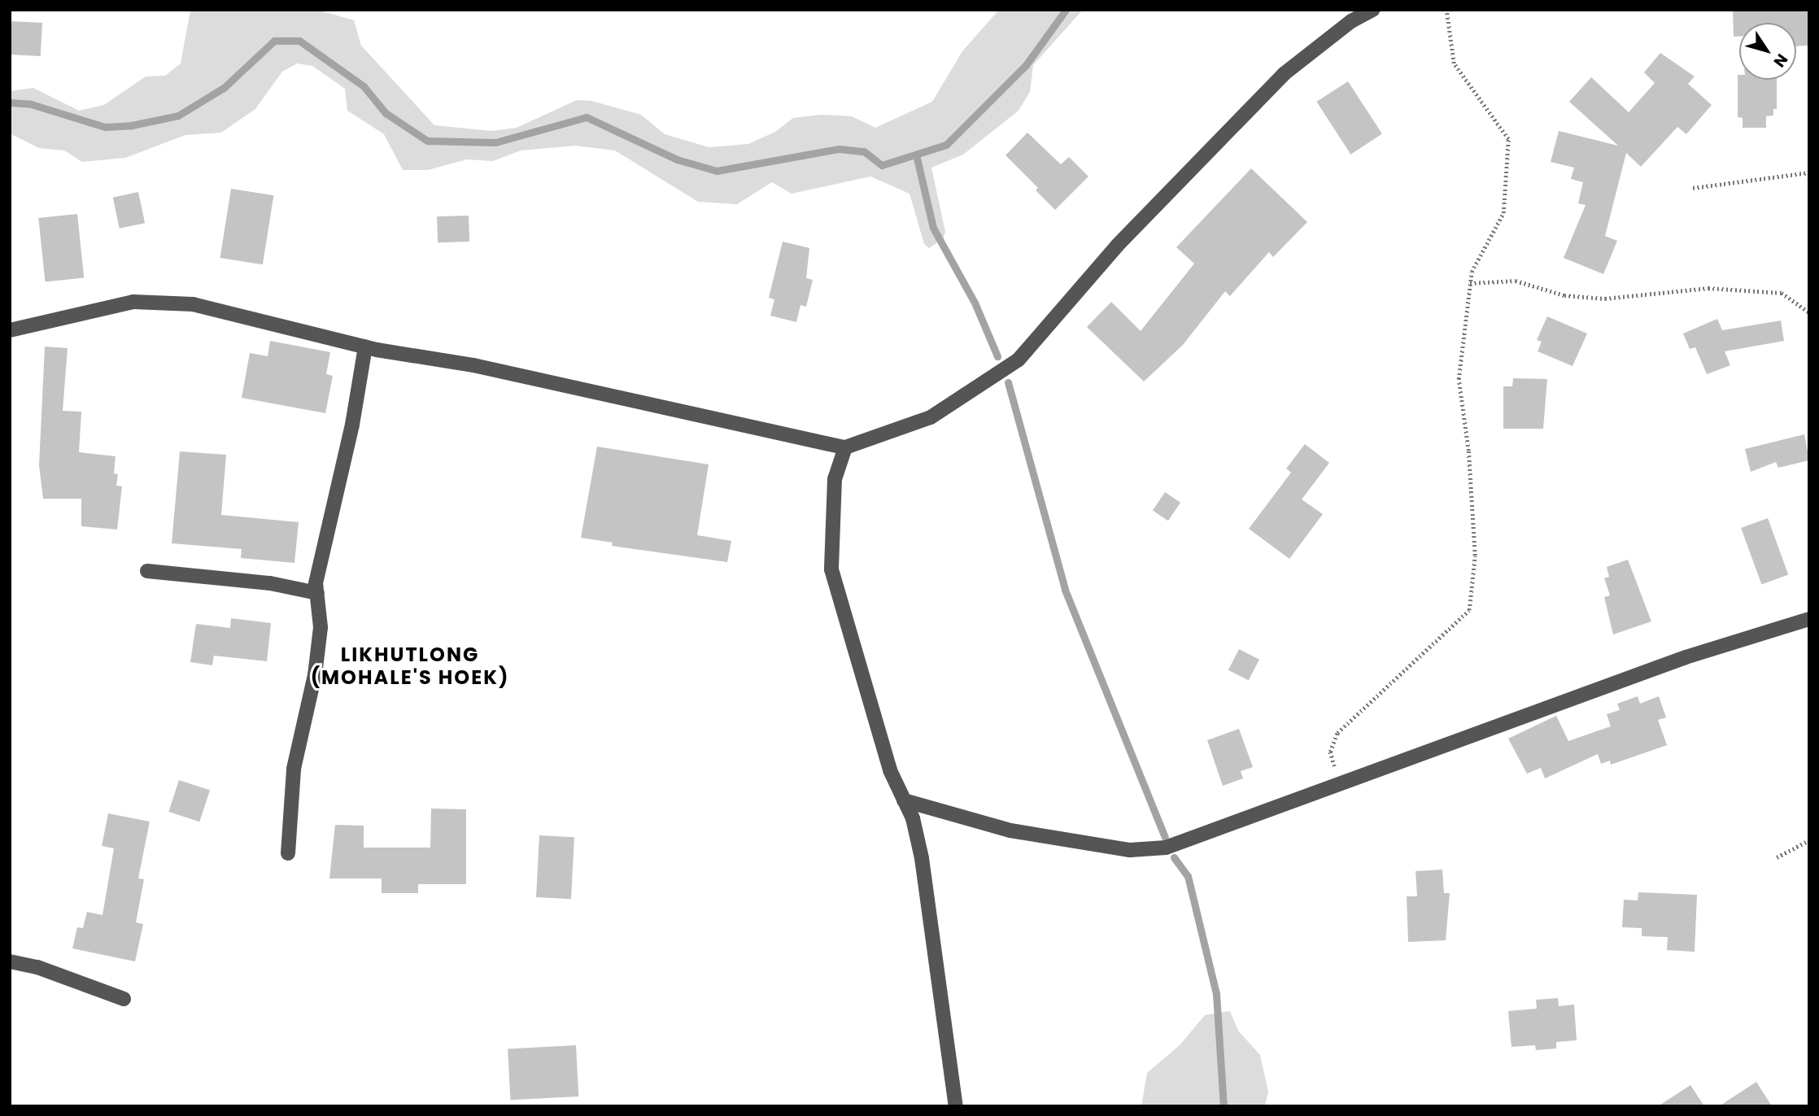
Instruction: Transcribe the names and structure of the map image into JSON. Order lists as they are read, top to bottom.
{
  "districts": ["LIKHUTLONG (MOHALE'S HOEK)"],
  "north": "bottom right"
}
